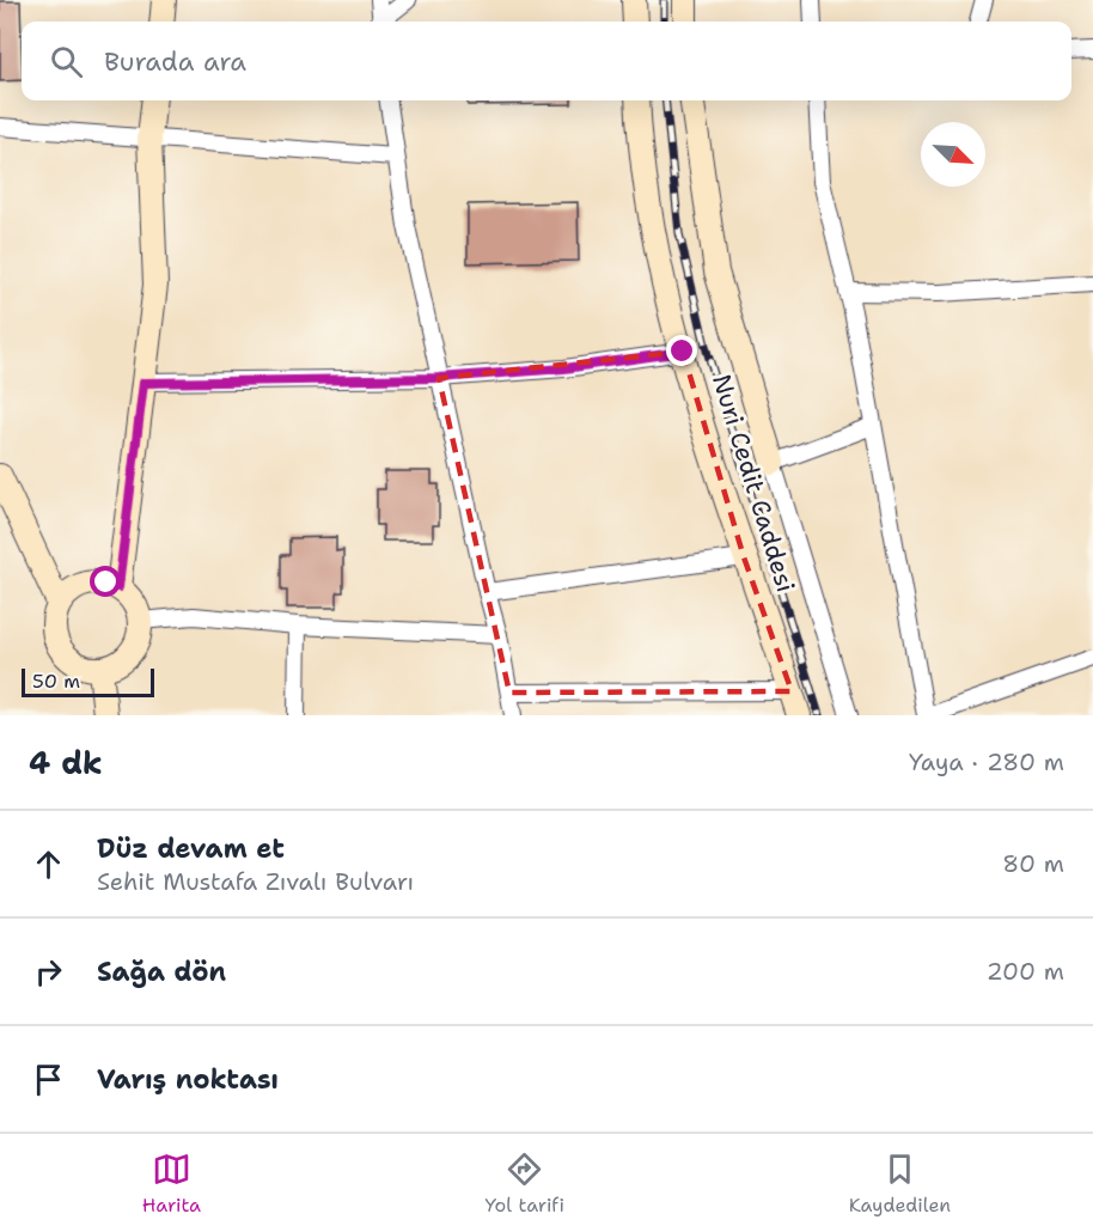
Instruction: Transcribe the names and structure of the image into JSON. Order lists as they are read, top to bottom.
{
  "streets": {
    "street": ["Nuri Cedit Caddesi"]
  },
  "scale_bar": "50 m",
  "north": "bottom right",
  "page": {
    "search": "Burada ara",
    "scale": "50 m",
    "heading": ["4 dk", "Yaya · 280 m"],
    "list": [
      ["Düz devam et", "Sehit Mustafa Zıvalı Bulvarı", "80 m"],
      ["Sağa dön", "200 m"],
      "Varış noktası"
    ],
    "nav": ["Harita", "Yol tarifi", "Kaydedilen"]
  }
}
